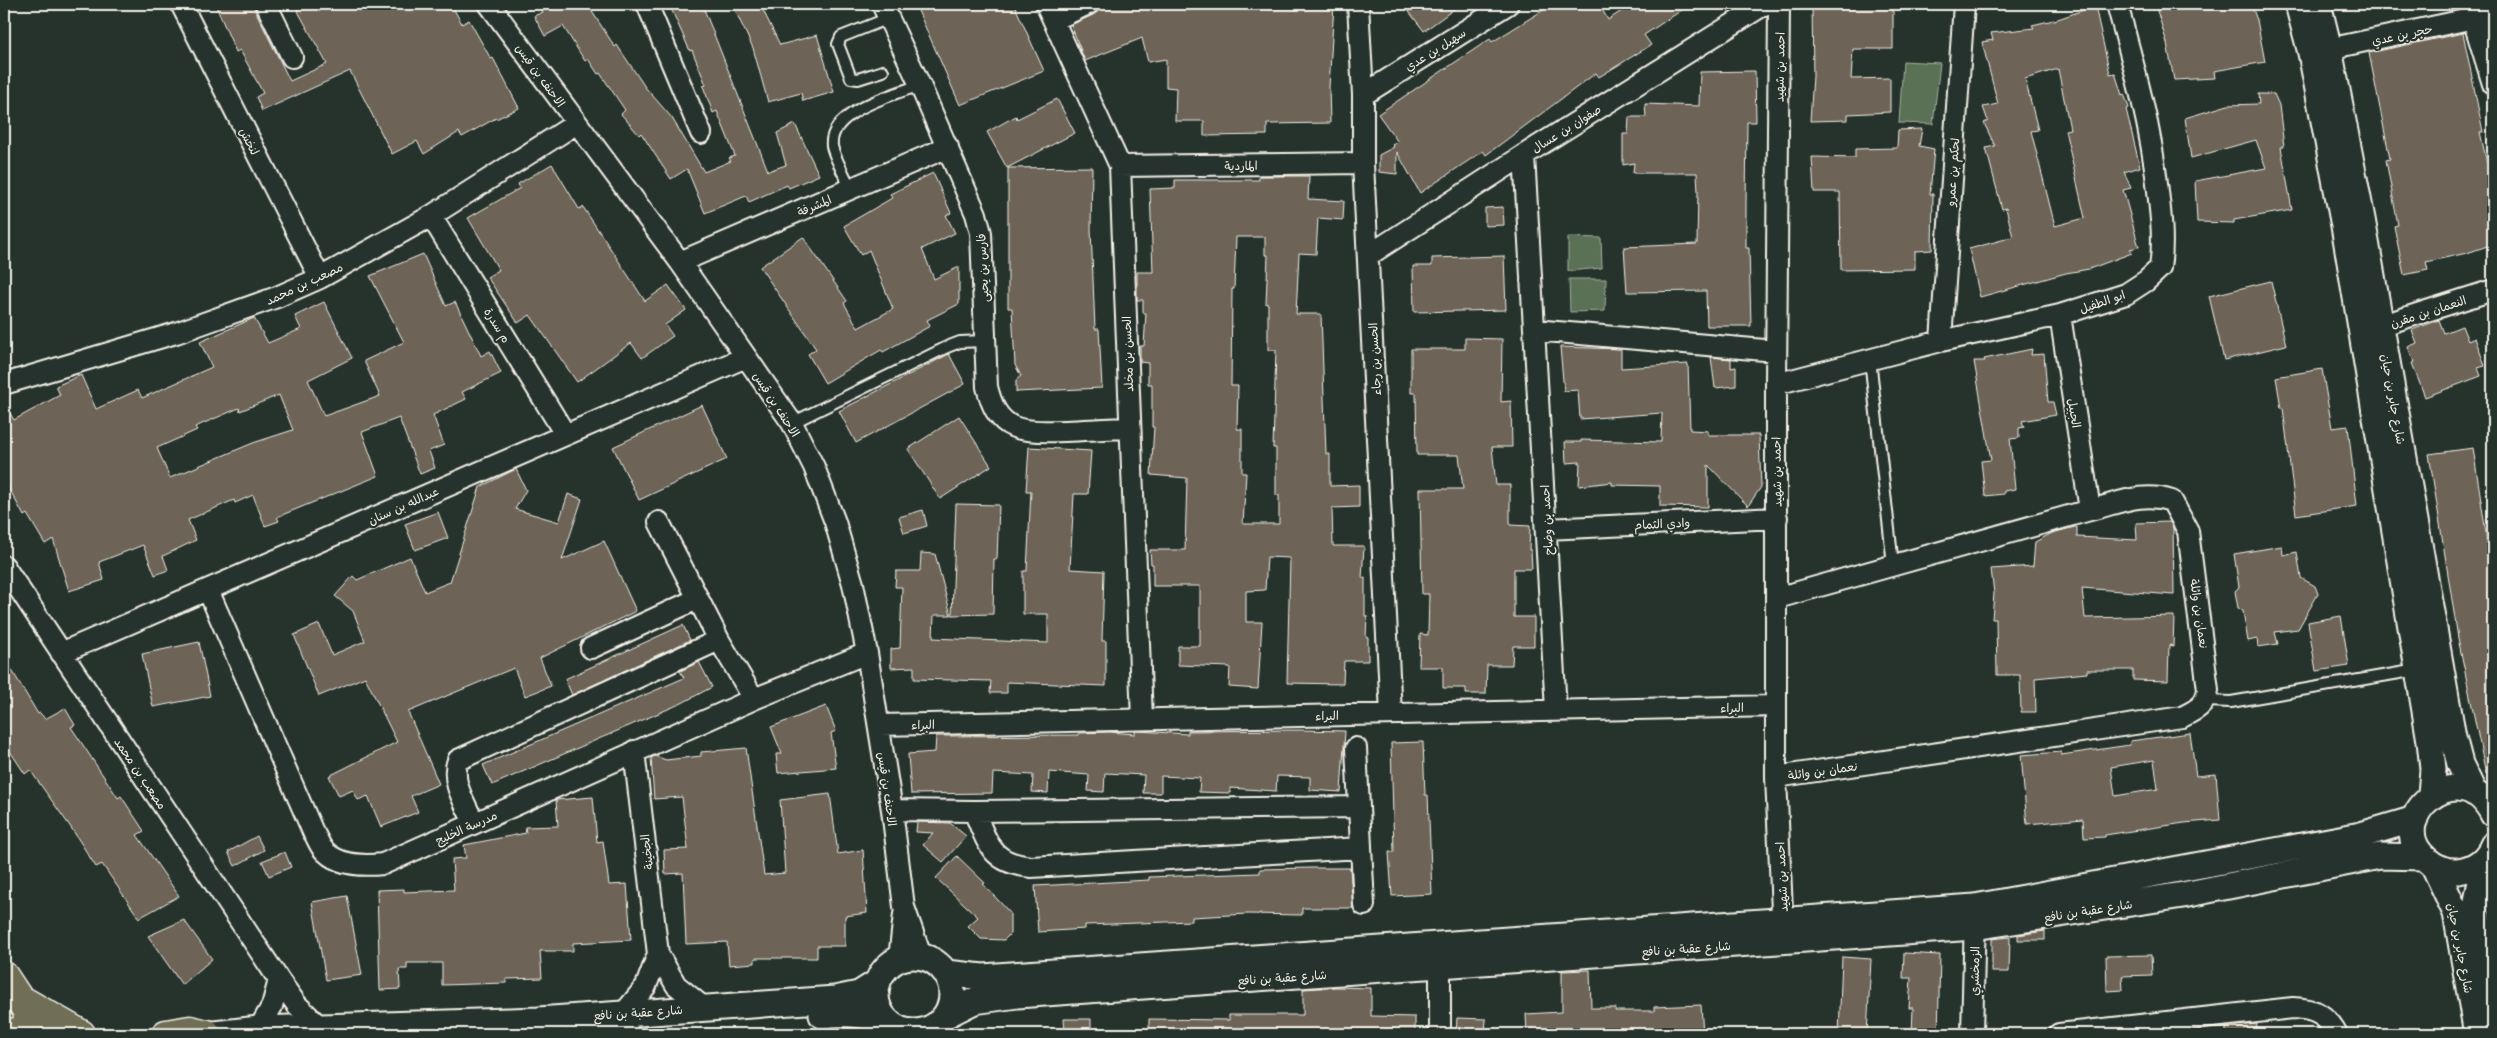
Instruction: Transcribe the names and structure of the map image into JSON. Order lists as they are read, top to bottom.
{
  "streets": {
    "street": [
      "حجر بن عدي",
      "سهيل بن عدي",
      "احمد بن شهيد",
      "الاحنف بن قيس",
      "صفوان بن عسال",
      "لنخش",
      "الماردية",
      "لحكم بن عمرو",
      "المشرفة",
      "فارس بن يحيى",
      "مصعب بن محمد",
      "ابو الطفيل",
      "النعمان بن مقرن",
      "م سدرة",
      "الحسن بن مخلد",
      "الحسن بن رجاء",
      "شارع جابر بن حيان",
      "الجبيل",
      "عبدالله بن سنان",
      "احمد بن وضاح",
      "وادي الثمام",
      "نعمان بن وائلة",
      "البراء",
      "مدرسة الخليج",
      "الجخينة",
      "شارع عقبة بن نافع",
      "الزمخشري"
    ]
  },
  "crossings": [
    ["حجر بن عدي", "شارع جابر بن حيان"],
    ["سهيل بن عدي", "الحسن بن رجاء"],
    ["احمد بن شهيد", "ابو الطفيل"],
    ["احمد بن شهيد", "وادي الثمام"],
    ["احمد بن شهيد", "نعمان بن وائلة"],
    ["احمد بن شهيد", "البراء"],
    ["احمد بن شهيد", "شارع عقبة بن نافع"],
    ["الاحنف بن قيس", "المشرفة"],
    ["الاحنف بن قيس", "مصعب بن محمد"],
    ["الاحنف بن قيس", "عبدالله بن سنان"],
    ["الاحنف بن قيس", "البراء"],
    ["الاحنف بن قيس", "مدرسة الخليج"],
    ["الاحنف بن قيس", "شارع عقبة بن نافع"],
    ["صفوان بن عسال", "الحسن بن رجاء"],
    ["صفوان بن عسال", "احمد بن وضاح"],
    ["لنخش", "مصعب بن محمد"],
    ["الماردية", "الحسن بن مخلد"],
    ["الماردية", "الحسن بن رجاء"],
    ["لحكم بن عمرو", "ابو الطفيل"],
    ["المشرفة", "فارس بن يحيى"],
    ["فارس بن يحيى", "الحسن بن مخلد"],
    ["مصعب بن محمد", "م سدرة"],
    ["مصعب بن محمد", "عبدالله بن سنان"],
    ["مصعب بن محمد", "شارع عقبة بن نافع"],
    ["ابو الطفيل", "الجبيل"],
    ["النعمان بن مقرن", "شارع جابر بن حيان"],
    ["م سدرة", "عبدالله بن سنان"],
    ["الحسن بن مخلد", "البراء"],
    ["الحسن بن رجاء", "البراء"],
    ["شارع جابر بن حيان", "شارع عقبة بن نافع"],
    ["الجبيل", "نعمان بن وائلة"],
    ["عبدالله بن سنان", "مدرسة الخليج"],
    ["احمد بن وضاح", "وادي الثمام"],
    ["احمد بن وضاح", "البراء"],
    ["مدرسة الخليج", "الجخينة"],
    ["الجخينة", "شارع عقبة بن نافع"],
    ["شارع عقبة بن نافع", "الزمخشري"]
  ]
}
